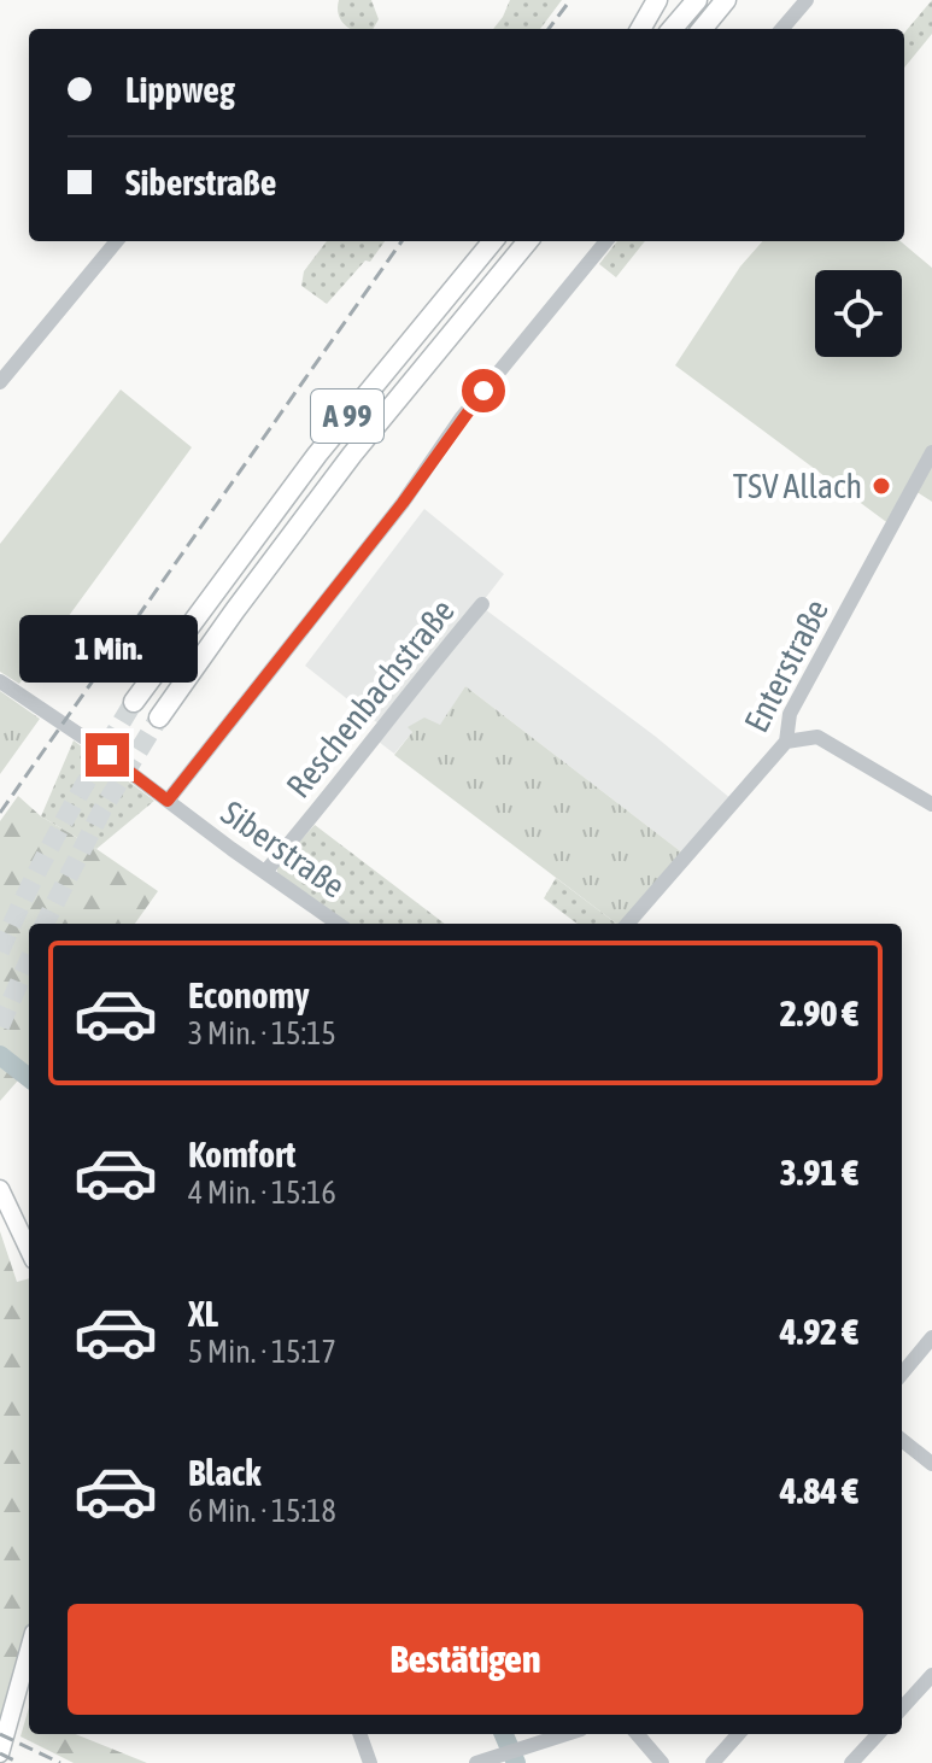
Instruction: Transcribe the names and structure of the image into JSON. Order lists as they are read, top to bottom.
{
  "streets": {
    "highway": ["A 99"],
    "street": ["Enterstraße", "Reschenbachstraße", "Siberstraße"]
  },
  "crossings": [
    ["Reschenbachstraße", "Siberstraße"]
  ],
  "places": ["TSV Allach"],
  "page": {
    "banner": ["Lippweg", "Siberstraße"],
    "bubble": "1 Min.",
    "list": [
      {
        "name": "Economy",
        "note": "3 Min. · 15:15",
        "value": "2.90 €"
      },
      {
        "name": "Komfort",
        "note": "4 Min. · 15:16",
        "value": "3.91 €"
      },
      {
        "name": "XL",
        "note": "5 Min. · 15:17",
        "value": "4.92 €"
      },
      {
        "name": "Black",
        "note": "6 Min. · 15:18",
        "value": "4.84 €"
      }
    ],
    "buttons": "Bestätigen"
  }
}
